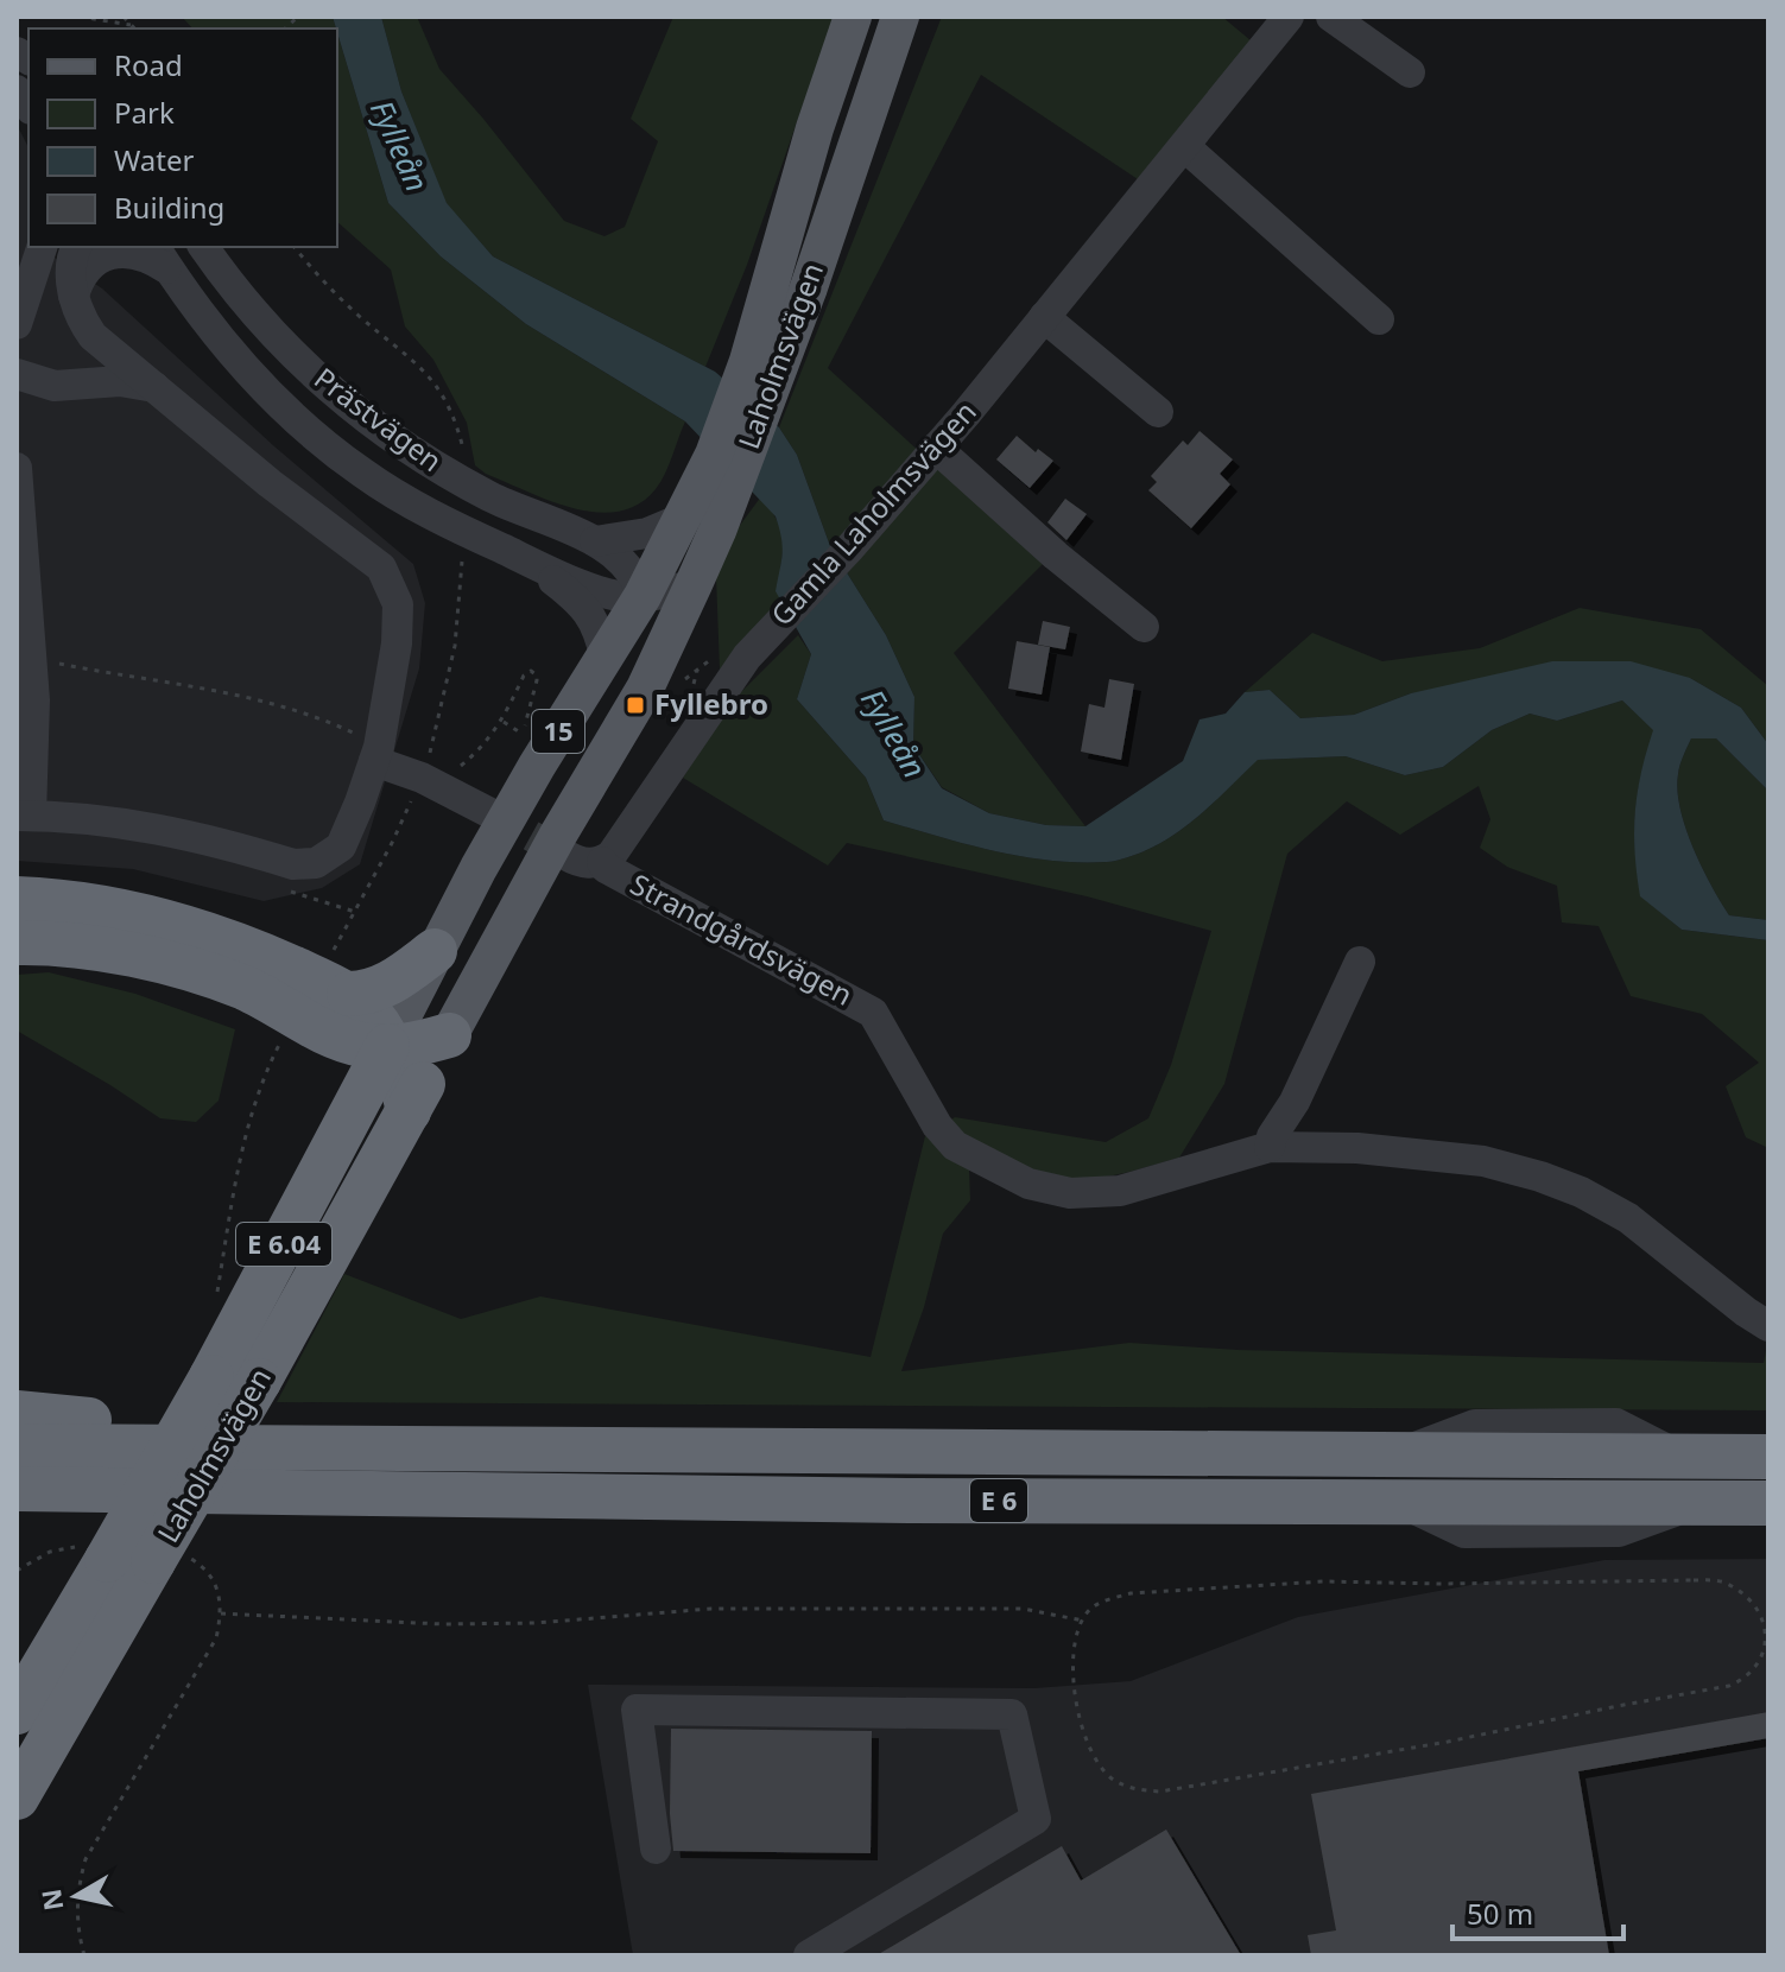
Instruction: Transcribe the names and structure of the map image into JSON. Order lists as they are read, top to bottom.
{
  "streets": {
    "highway": ["Laholmsvägen", "E 6.04", "E 6"],
    "main road": ["15"],
    "street": ["Prästvägen", "Gamla Laholmsvägen", "Strandgårdsvägen"]
  },
  "crossings": [
    ["Laholmsvägen", "Prästvägen"],
    ["Gamla Laholmsvägen", "Strandgårdsvägen"]
  ],
  "water": ["Fylleån"],
  "places": {
    "transit": ["Fyllebro"]
  },
  "legend": [
    "Road",
    "Park",
    "Water",
    "Building"
  ],
  "scale_bar": "50 m",
  "north": "left"
}
